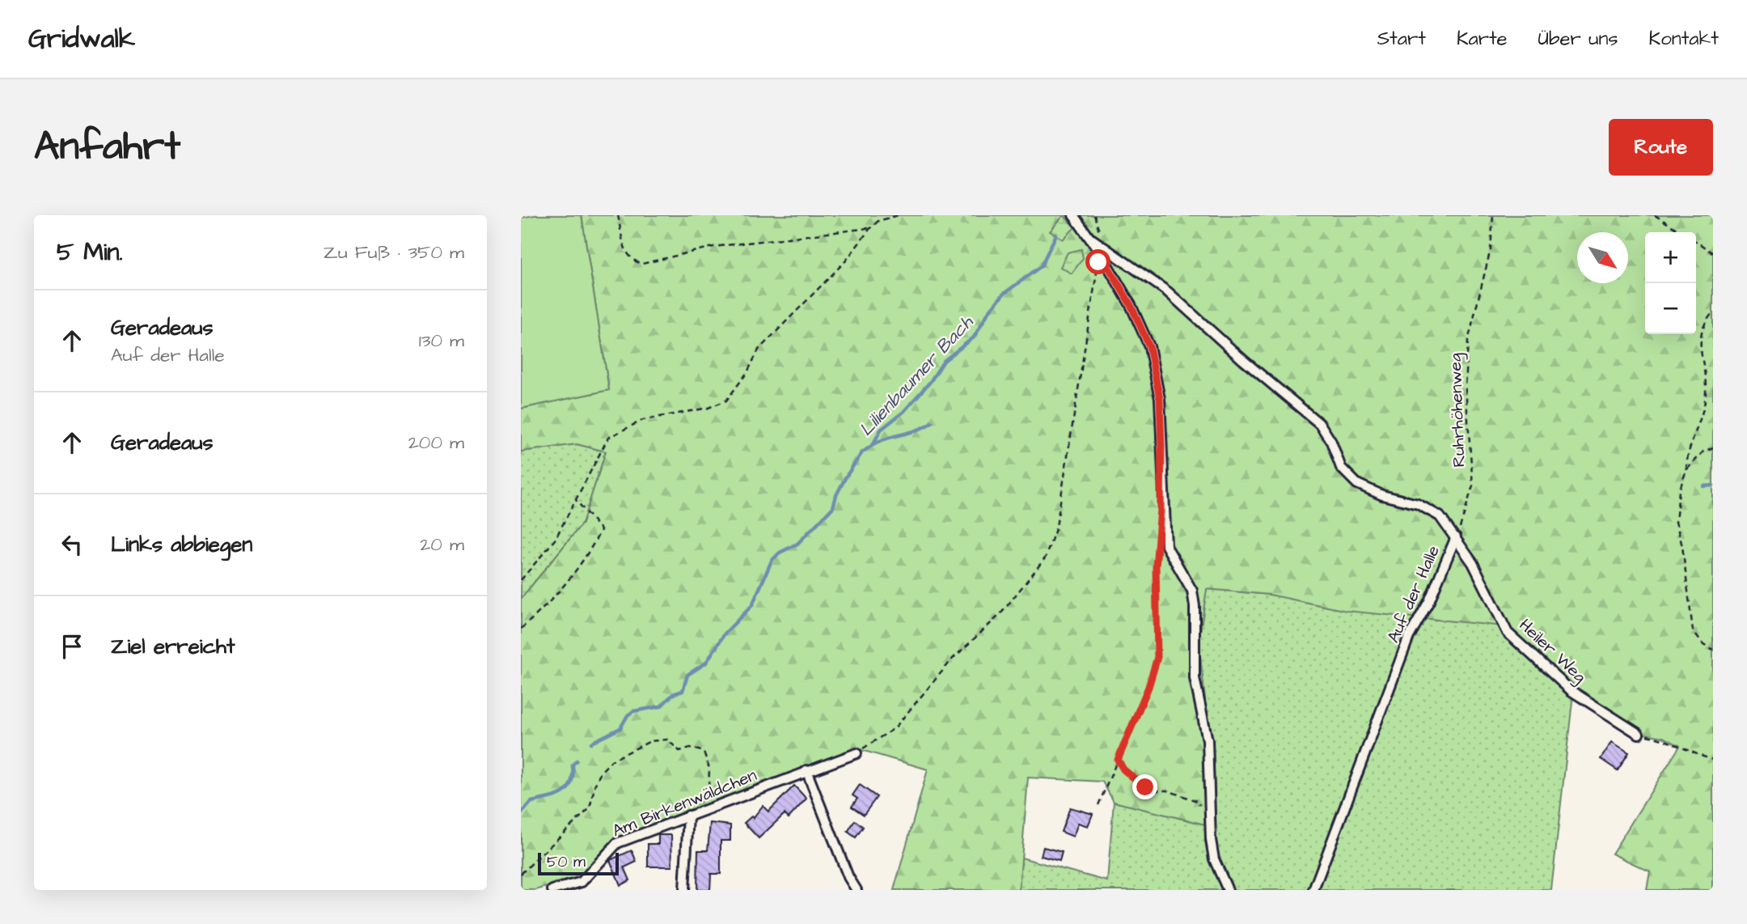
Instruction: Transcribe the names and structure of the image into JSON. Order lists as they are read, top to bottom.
{
  "streets": {
    "street": ["Auf der Halle", "Heiler Weg", "Am Birkenwäldchen"],
    "path": ["Ruhrhöhenweg"]
  },
  "crossings": [
    ["Ruhrhöhenweg", "Auf der Halle"],
    ["Ruhrhöhenweg", "Heiler Weg"],
    ["Auf der Halle", "Heiler Weg"]
  ],
  "water": ["Lilienbaumer Bach"],
  "scale_bar": "50 m",
  "north": "bottom right",
  "page": {
    "header": "Gridwalk",
    "nav": [
      "Start",
      "Karte",
      "Über uns",
      "Kontakt"
    ],
    "buttons": "Route",
    "title": "Anfahrt",
    "heading": ["5 Min.", "Zu Fuß · 350 m"],
    "map_buttons": ["+", "−"],
    "list": [
      ["Geradeaus", "Auf der Halle", "130 m"],
      ["Geradeaus", "200 m"],
      ["Links abbiegen", "20 m"],
      "Ziel erreicht"
    ],
    "scale": "50 m"
  }
}
